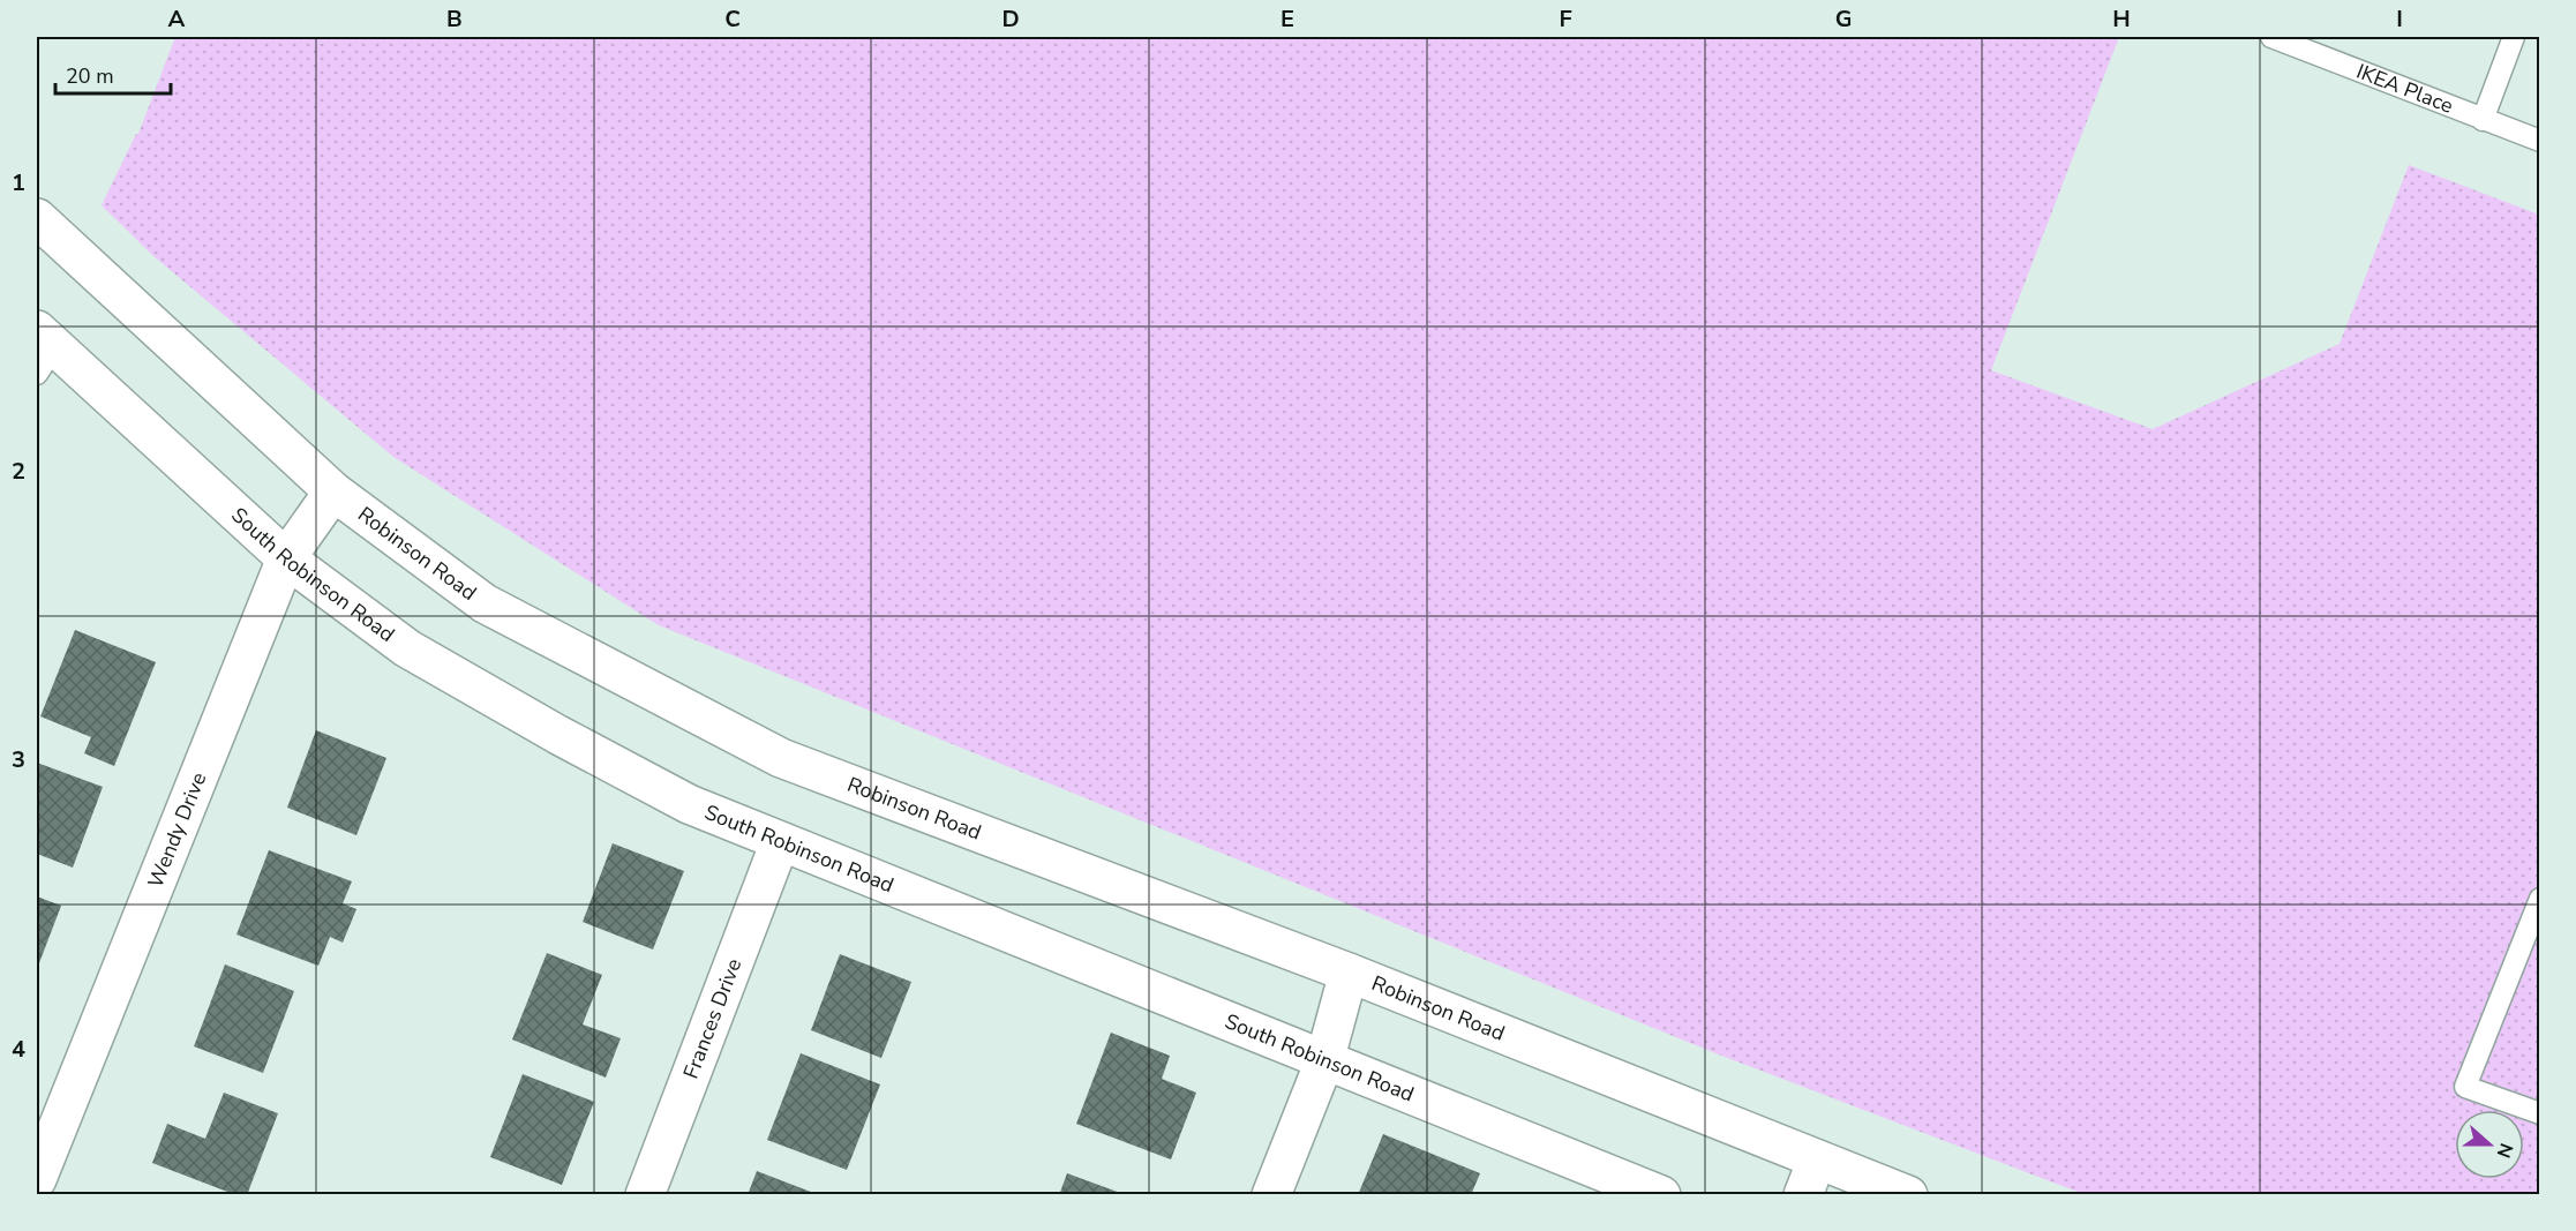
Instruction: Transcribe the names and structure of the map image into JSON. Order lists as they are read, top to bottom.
{
  "streets": {
    "street": [
      "Robinson Road",
      "South Robinson Road",
      "Wendy Drive",
      "Frances Drive"
    ],
    "lane": ["IKEA Place"]
  },
  "crossings": [
    ["Robinson Road", "Wendy Drive"],
    ["South Robinson Road", "Wendy Drive"],
    ["South Robinson Road", "Frances Drive"]
  ],
  "scale_bar": "20 m",
  "north": "right",
  "grid": {
    "columns": [
      "A",
      "B",
      "C",
      "D",
      "E",
      "F",
      "G",
      "H",
      "I"
    ],
    "rows": [
      "1",
      "2",
      "3",
      "4"
    ]
  }
}
